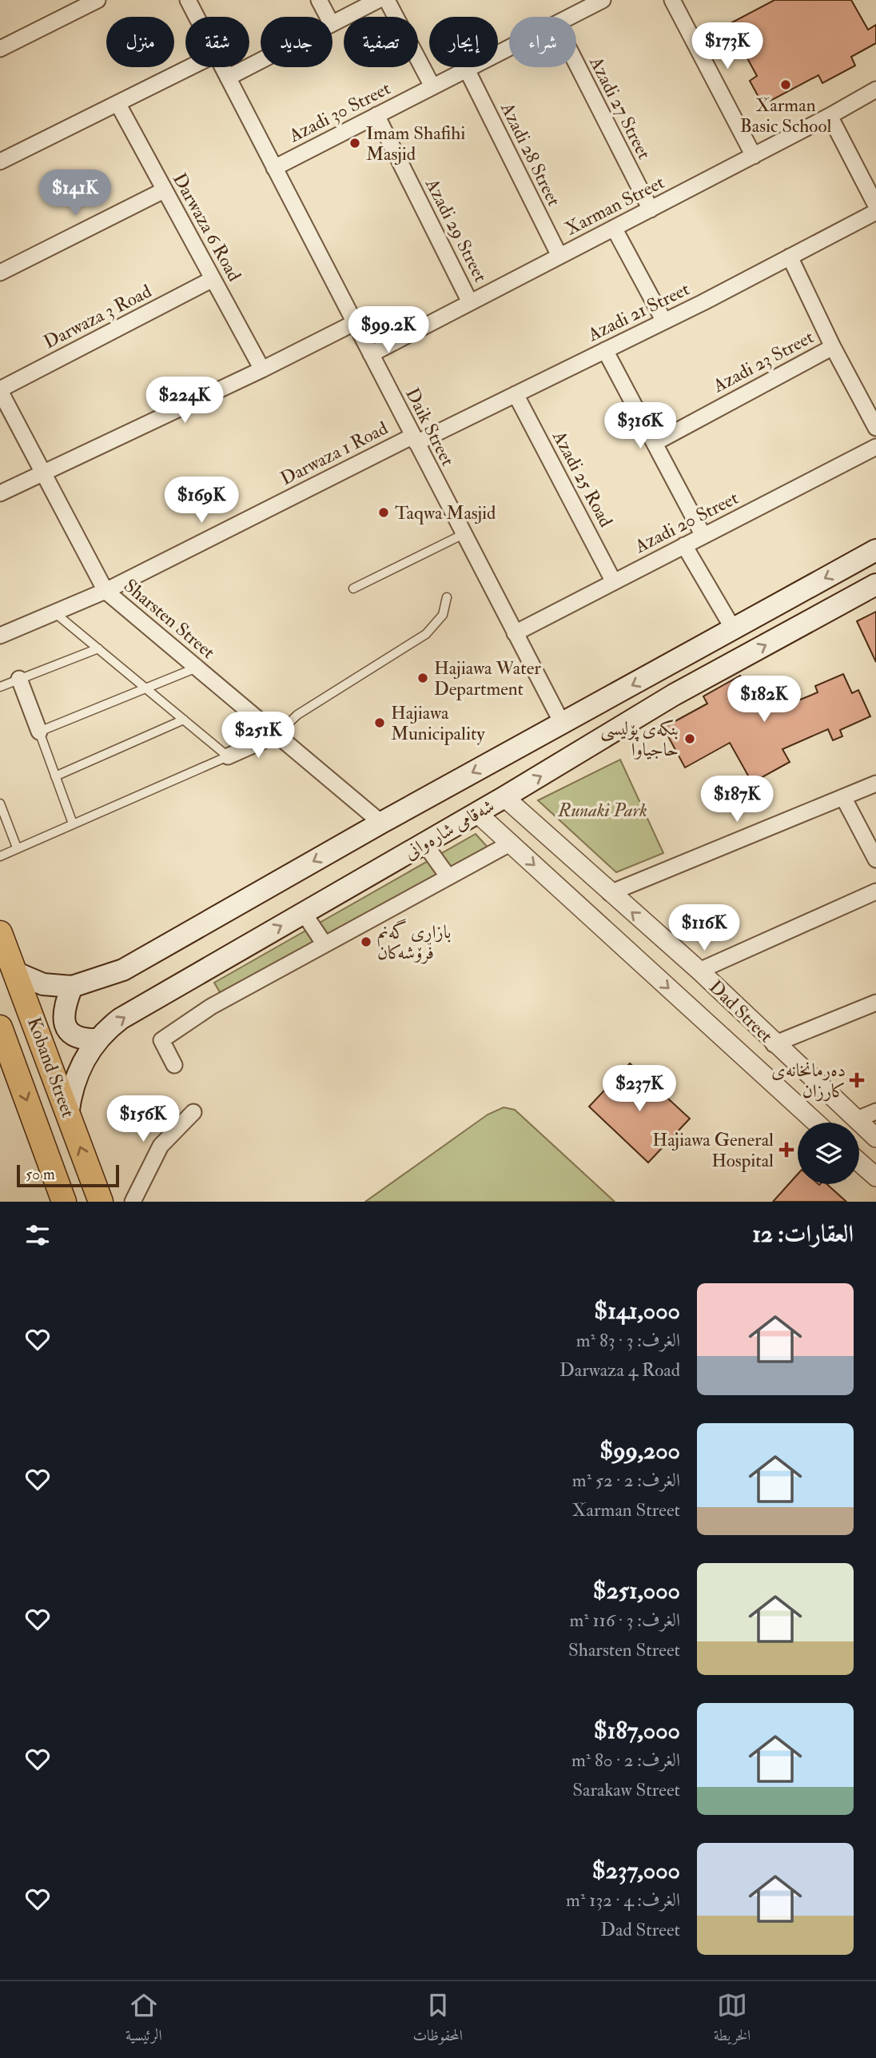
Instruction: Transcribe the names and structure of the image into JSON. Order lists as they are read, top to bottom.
{
  "streets": {
    "main road": ["شەقامی شارەوانی", "Koband Street"],
    "street": [
      "Azadi 27 Street",
      "Azadi 30 Street",
      "Azadi 28 Street",
      "Xarman Street",
      "Darwaza 6 Road",
      "Azadi 29 Street",
      "Azadi 21 Street",
      "Darwaza 3 Road",
      "Azadi 23 Street",
      "Daik Street",
      "Darwaza 1 Road",
      "Azadi 25 Road",
      "Azadi 20 Street",
      "Sharsten Street",
      "Dad Street"
    ]
  },
  "crossings": [
    ["Azadi 27 Street", "Xarman Street"],
    ["Azadi 30 Street", "Azadi 28 Street"],
    ["Azadi 30 Street", "Azadi 29 Street"],
    ["Azadi 30 Street", "Daik Street"],
    ["Azadi 28 Street", "Xarman Street"],
    ["Xarman Street", "Azadi 29 Street"],
    ["Xarman Street", "Daik Street"],
    ["Darwaza 6 Road", "Darwaza 3 Road"],
    ["Azadi 21 Street", "Daik Street"],
    ["Azadi 21 Street", "Darwaza 1 Road"],
    ["Azadi 21 Street", "Azadi 25 Road"],
    ["Darwaza 3 Road", "Sharsten Street"],
    ["Daik Street", "Darwaza 1 Road"],
    ["Daik Street", "Azadi 20 Street"],
    ["Daik Street", "شەقامی شارەوانی"],
    ["Darwaza 1 Road", "Sharsten Street"],
    ["Azadi 25 Road", "Azadi 20 Street"],
    ["Sharsten Street", "شەقامی شارەوانی"],
    ["شەقامی شارەوانی", "Dad Street"],
    ["شەقامی شارەوانی", "Koband Street"]
  ],
  "parks": ["Runaki Park"],
  "places": {
    "other": [
      "Xarman Basic School",
      "Imam Shafihi Masjid",
      "Taqwa Masjid",
      "Hajiawa Water Department",
      "Hajiawa Municipality",
      "بنکەی پۆلیسی حاجیاوا",
      "بازاڕی گەنم فرۆشەکان"
    ],
    "health": ["دەرمانخانەی کارزان", "Hajiawa General Hospital"]
  },
  "scale_bar": "50 m",
  "page": {
    "chip": [
      "شراء",
      "إيجار",
      "تصفية",
      "جديد",
      "شقة",
      "منزل"
    ],
    "price": [
      "$173K",
      "$141K",
      "$99.2K",
      "$224K",
      "$316K",
      "$169K",
      "$182K",
      "$251K",
      "$187K",
      "$116K",
      "$237K",
      "$156K"
    ],
    "scale": "50 m",
    "heading": "العقارات: 12",
    "list": [
      {
        "name": "$141,000",
        "note": "الغرف: 3 · 83 m² · Darwaza 4 Road"
      },
      {
        "name": "$99,200",
        "note": "الغرف: 2 · 52 m² · Xarman Street"
      },
      {
        "name": "$251,000",
        "note": "الغرف: 3 · 116 m² · Sharsten Street"
      },
      {
        "name": "$187,000",
        "note": "الغرف: 2 · 80 m² · Sarakaw Street"
      },
      {
        "name": "$237,000",
        "note": "الغرف: 4 · 132 m² · Dad Street"
      }
    ],
    "tabs": ["الخريطة", "المحفوظات", "الرئيسية"]
  }
}
